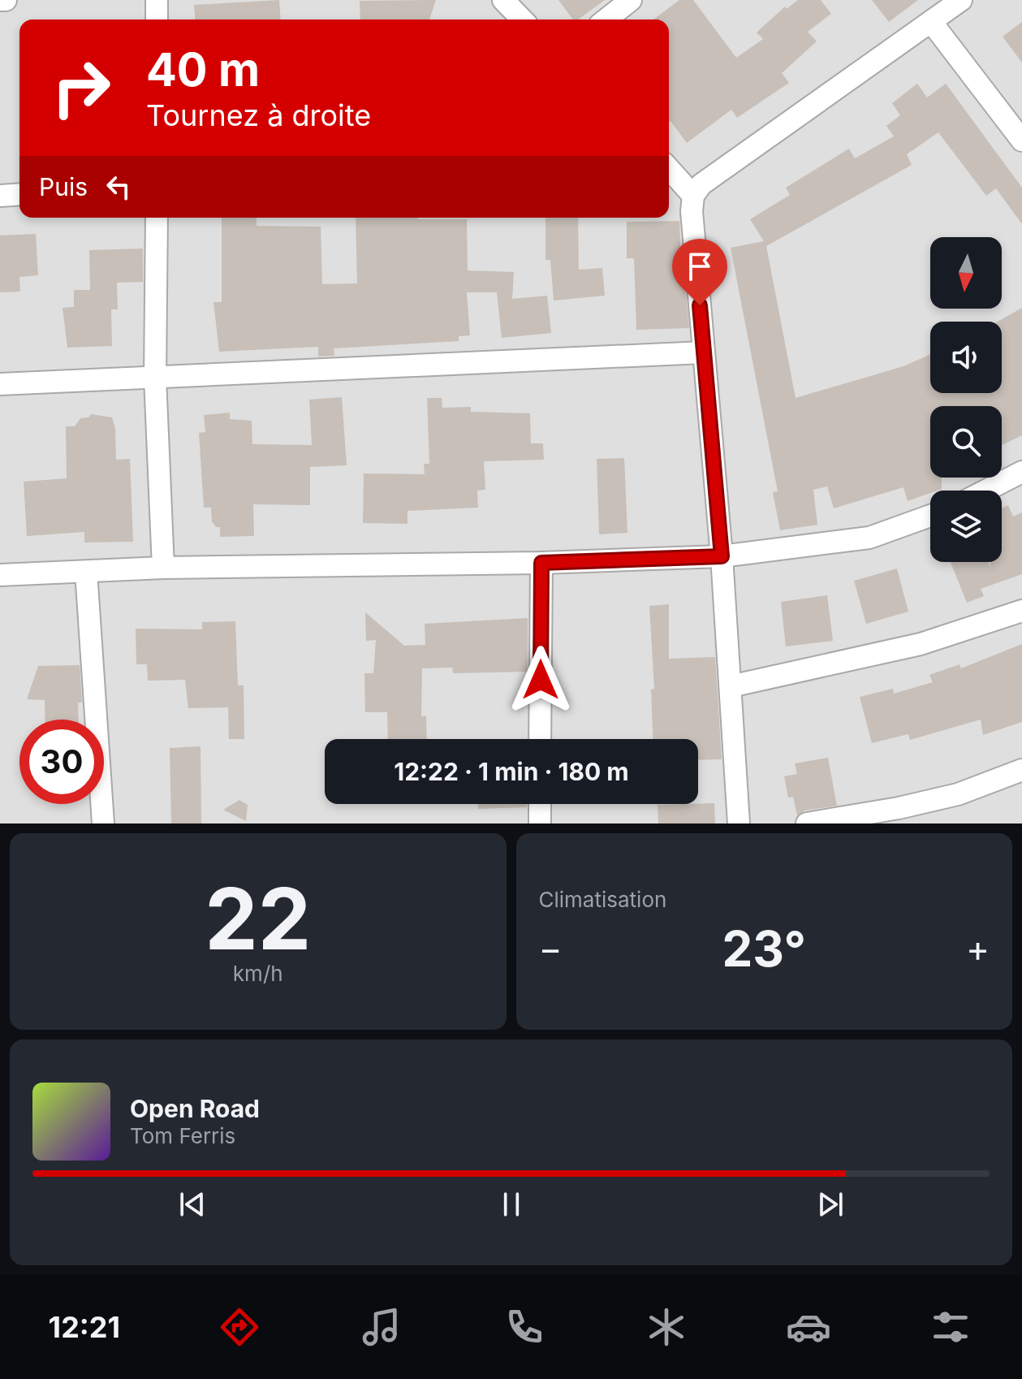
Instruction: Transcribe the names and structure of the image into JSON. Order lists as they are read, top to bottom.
{
  "north": "bottom",
  "page": {
    "turn": ["40 m", "Tournez à droite"],
    "then": "Puis",
    "limit": "30",
    "trip": "12:22 · 1 min · 180 m",
    "tile": [
      ["22", "km/h"],
      "Climatisation"
    ],
    "heat": ["−", "23°", "+"],
    "song": ["Open Road", "Tom Ferris"],
    "tabs": "12:21"
  }
}
